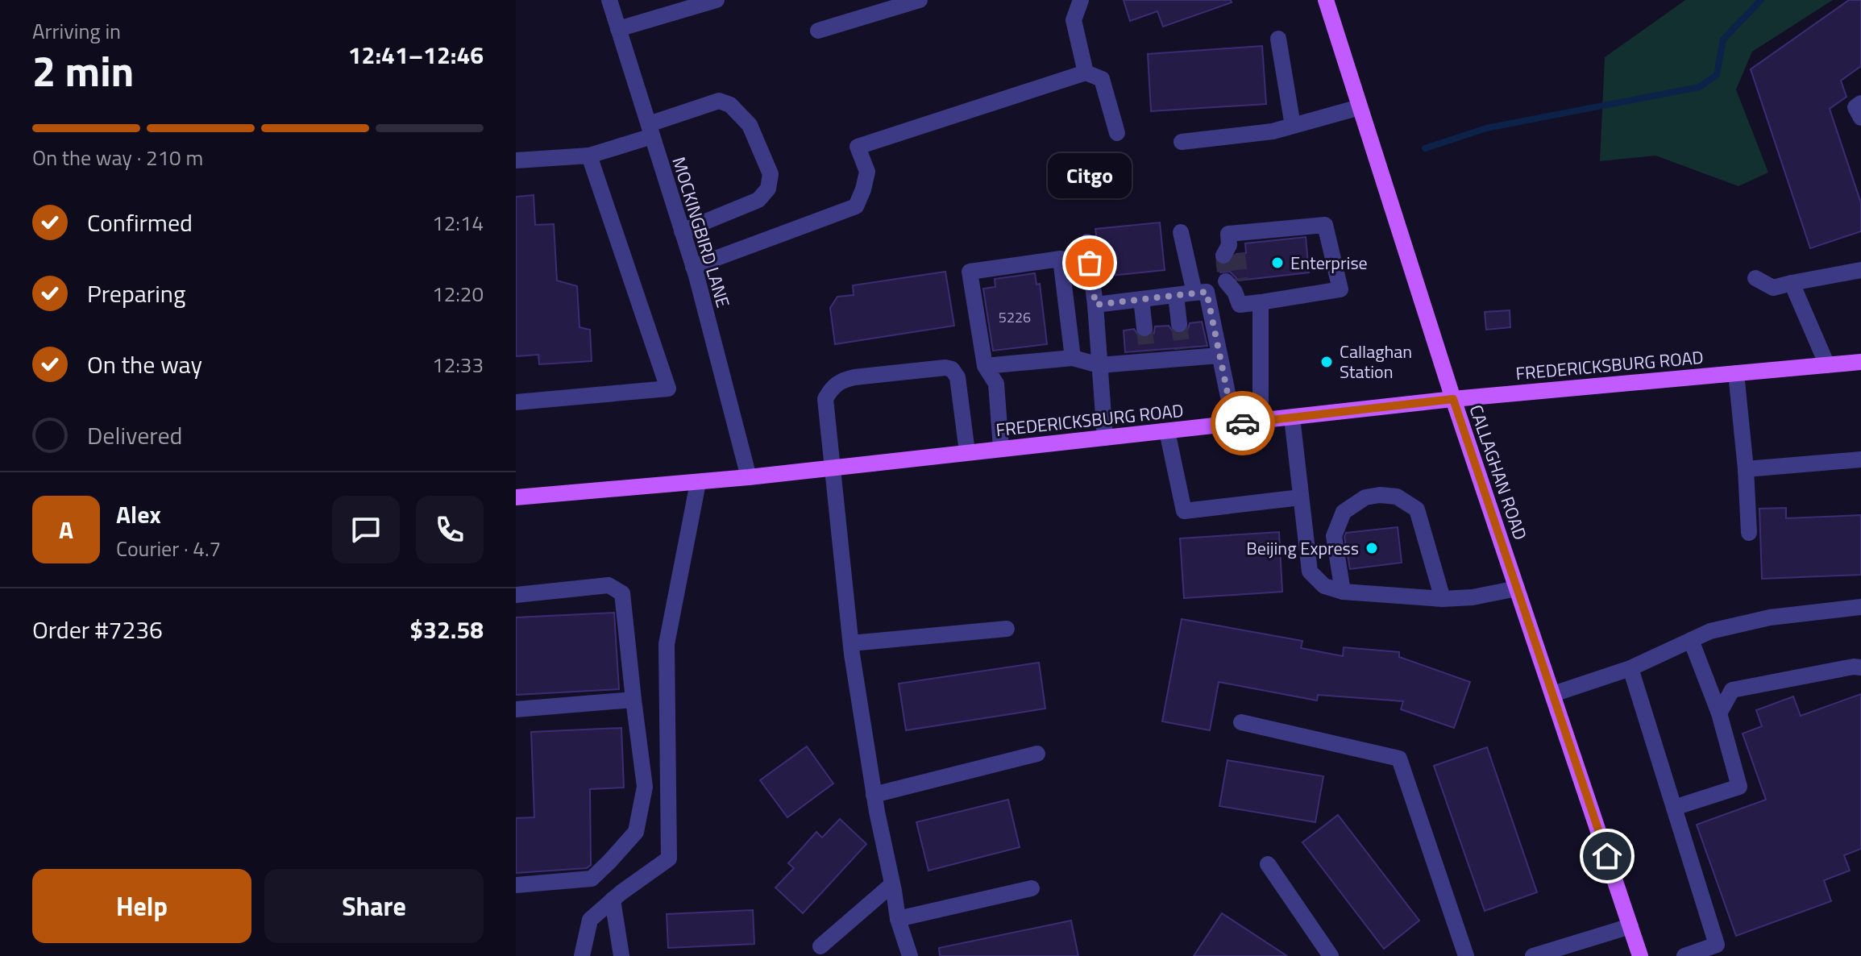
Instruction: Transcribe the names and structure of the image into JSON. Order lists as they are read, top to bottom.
{
  "streets": {
    "main road": ["FREDERICKSBURG ROAD", "CALLAGHAN ROAD"],
    "street": ["MOCKINGBIRD LANE"]
  },
  "crossings": [
    ["MOCKINGBIRD LANE", "FREDERICKSBURG ROAD"],
    ["FREDERICKSBURG ROAD", "CALLAGHAN ROAD"]
  ],
  "places": [
    "Citgo",
    "Enterprise",
    "Callaghan Station",
    "Beijing Express"
  ],
  "house_numbers": ["5226"],
  "page": {
    "heading": ["2 min", "Arriving in", "12:41–12:46"],
    "panel": [
      "Alex",
      "Courier · 4.7",
      "Order #7236",
      "$32.58"
    ],
    "bar": "On the way · 210 m",
    "bubble": "Citgo",
    "list": [
      ["Confirmed", "12:14"],
      ["Preparing", "12:20"],
      ["On the way", "12:33"],
      "Delivered"
    ],
    "round": "A",
    "buttons": ["Help", "Share"]
  }
}
